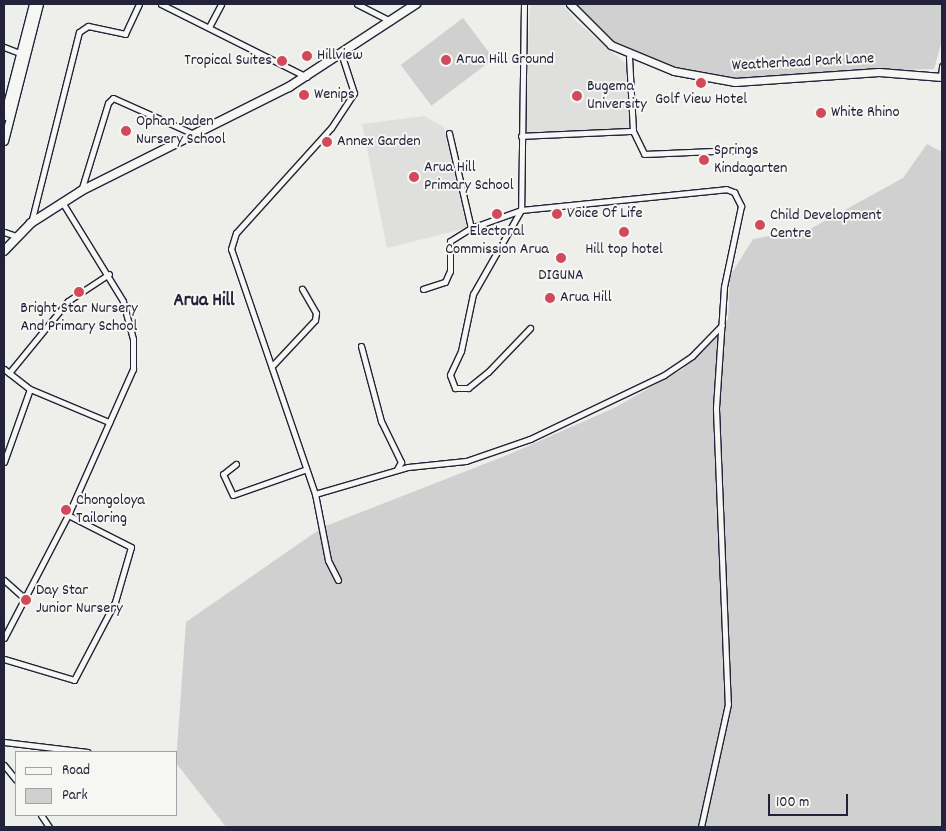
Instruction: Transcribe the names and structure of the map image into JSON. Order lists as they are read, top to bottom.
{
  "streets": {
    "main road": ["Weatherhead Park Lane"]
  },
  "districts": ["Arua Hill"],
  "places": [
    "Hillview",
    "Arua Hill Ground",
    "Tropical Suites",
    "Golf View Hotel",
    "Wenips",
    "Bugema University",
    "White Rhino",
    "Ophan Jaden Nursery School",
    "Annex Garden",
    "Springs Kindagarten",
    "Arua Hill Primary School",
    "Electoral Commission Arua",
    "Voice Of Life",
    "Child Development Centre",
    "Hill top hotel",
    "DIGUNA",
    "Bright Star Nursery And Primary School",
    "Arua Hill",
    "Chongoloya Tailoring",
    "Day Star Junior Nursery"
  ],
  "legend": ["Road", "Park"],
  "scale_bar": "100 m"
}
